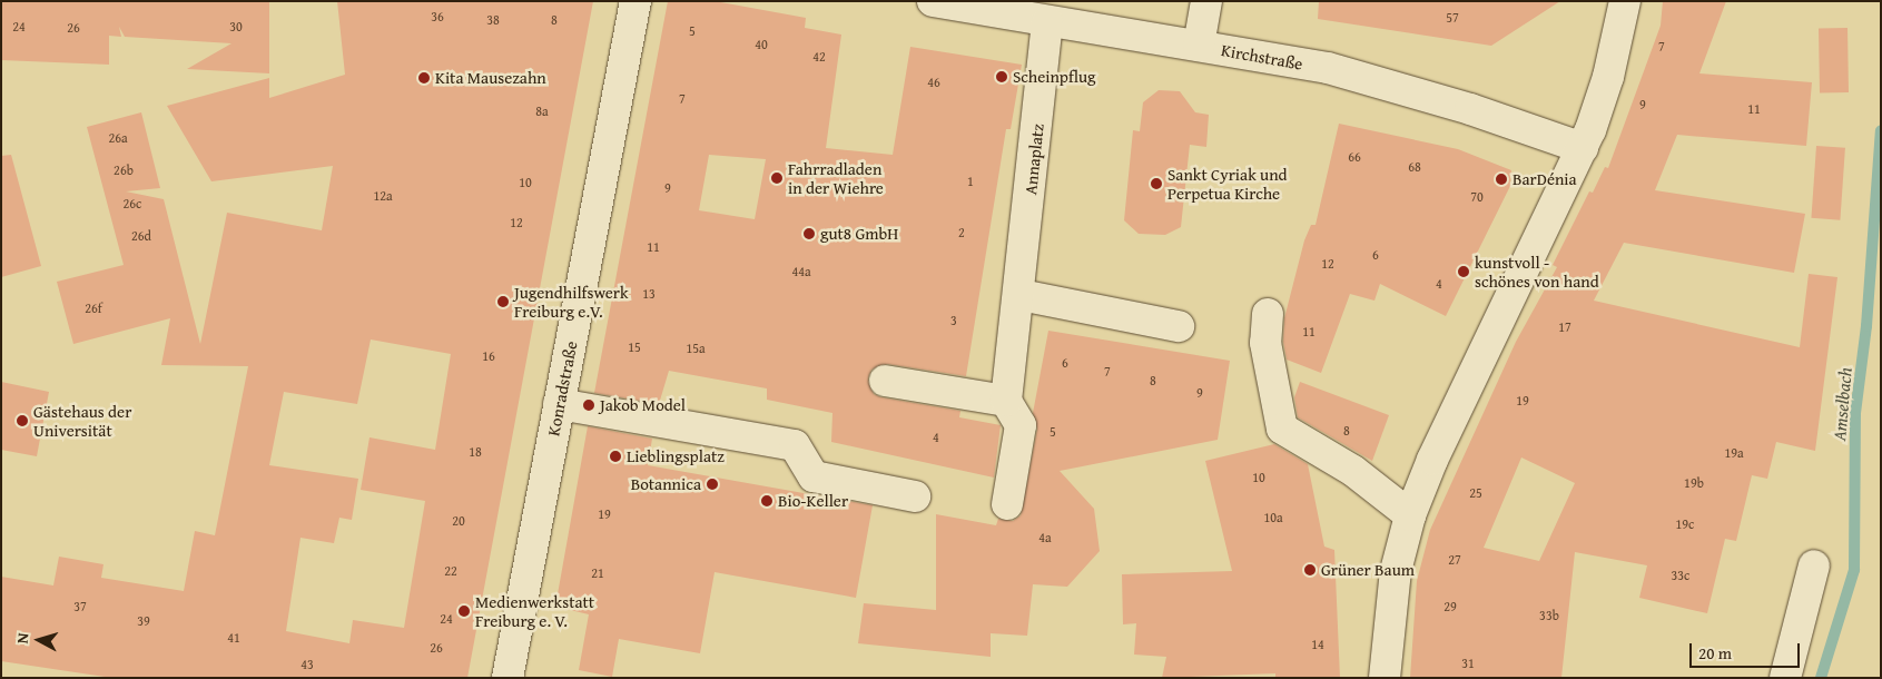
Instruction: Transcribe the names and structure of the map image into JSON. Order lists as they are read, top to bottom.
{
  "streets": {
    "street": ["Kirchstraße", "Annaplatz", "Konradstraße"]
  },
  "crossings": [
    ["Kirchstraße", "Annaplatz"]
  ],
  "water": ["Amselbach"],
  "places": [
    "Scheinpflug",
    "Kita Mausezahn",
    "Fahrradladen in der Wiehre",
    "BarDénia",
    "Sankt Cyriak und Perpetua Kirche",
    "gut8 GmbH",
    "kunstvoll - schönes von hand",
    "Jugendhilfswerk Freiburg e.V.",
    "Jakob Model",
    "Gästehaus der Universität",
    "Lieblingsplatz",
    "Botannica",
    "Bio-Keller",
    "Grüner Baum",
    "Medienwerkstatt Freiburg e. V."
  ],
  "house_numbers": [
    "36",
    "57",
    "38",
    "8",
    "24",
    "30",
    "26",
    "5",
    "40",
    "7",
    "42",
    "46",
    "7",
    "9",
    "11",
    "8a",
    "26a",
    "66",
    "68",
    "26b",
    "1",
    "10",
    "9",
    "12a",
    "70",
    "26c",
    "12",
    "2",
    "26d",
    "11",
    "6",
    "12",
    "44a",
    "4",
    "13",
    "26f",
    "3",
    "17",
    "11",
    "15",
    "15a",
    "16",
    "6",
    "7",
    "8",
    "9",
    "19",
    "8",
    "5",
    "4",
    "18",
    "19a",
    "10",
    "19b",
    "25",
    "19",
    "10a",
    "20",
    "19c",
    "4a",
    "27",
    "22",
    "21",
    "33c",
    "37",
    "29",
    "33b",
    "24",
    "39",
    "41",
    "14",
    "26",
    "31",
    "43"
  ],
  "scale_bar": "20 m",
  "north": "left"
}
